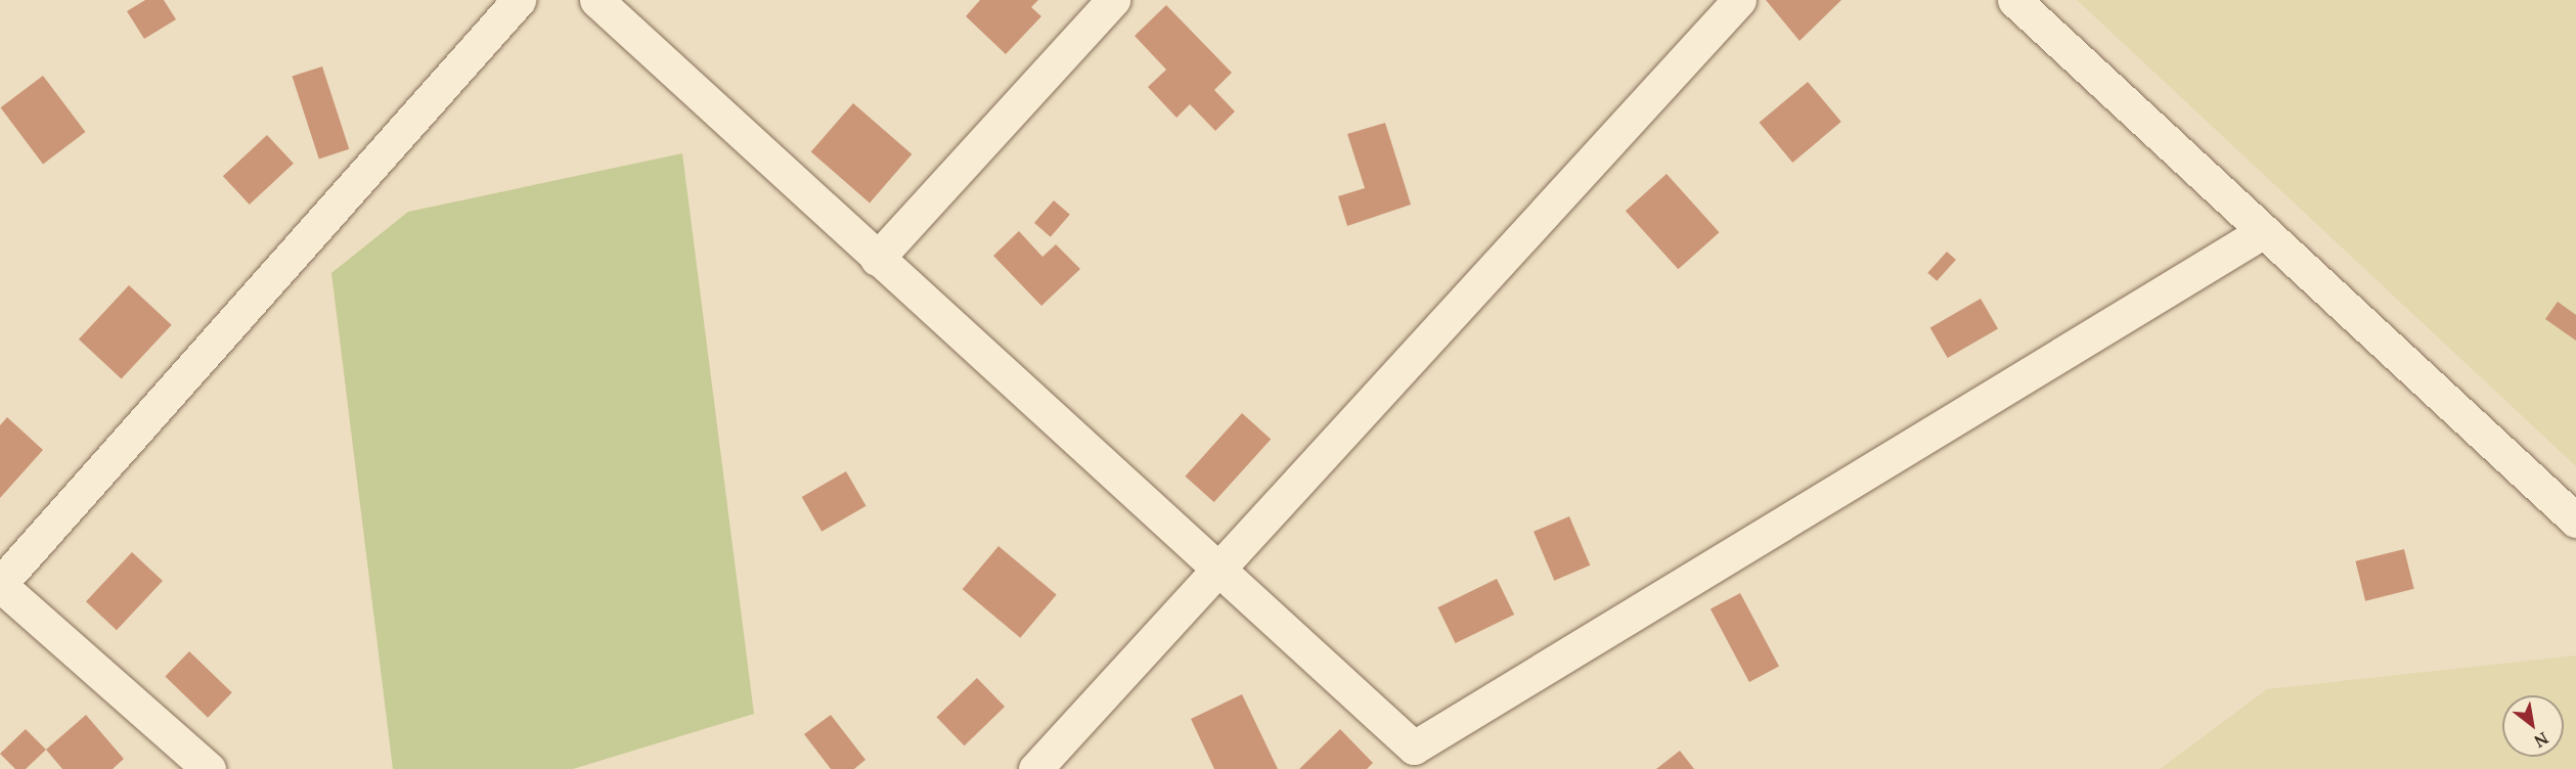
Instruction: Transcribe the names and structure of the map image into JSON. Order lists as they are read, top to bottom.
{
  "north": "bottom right"
}
